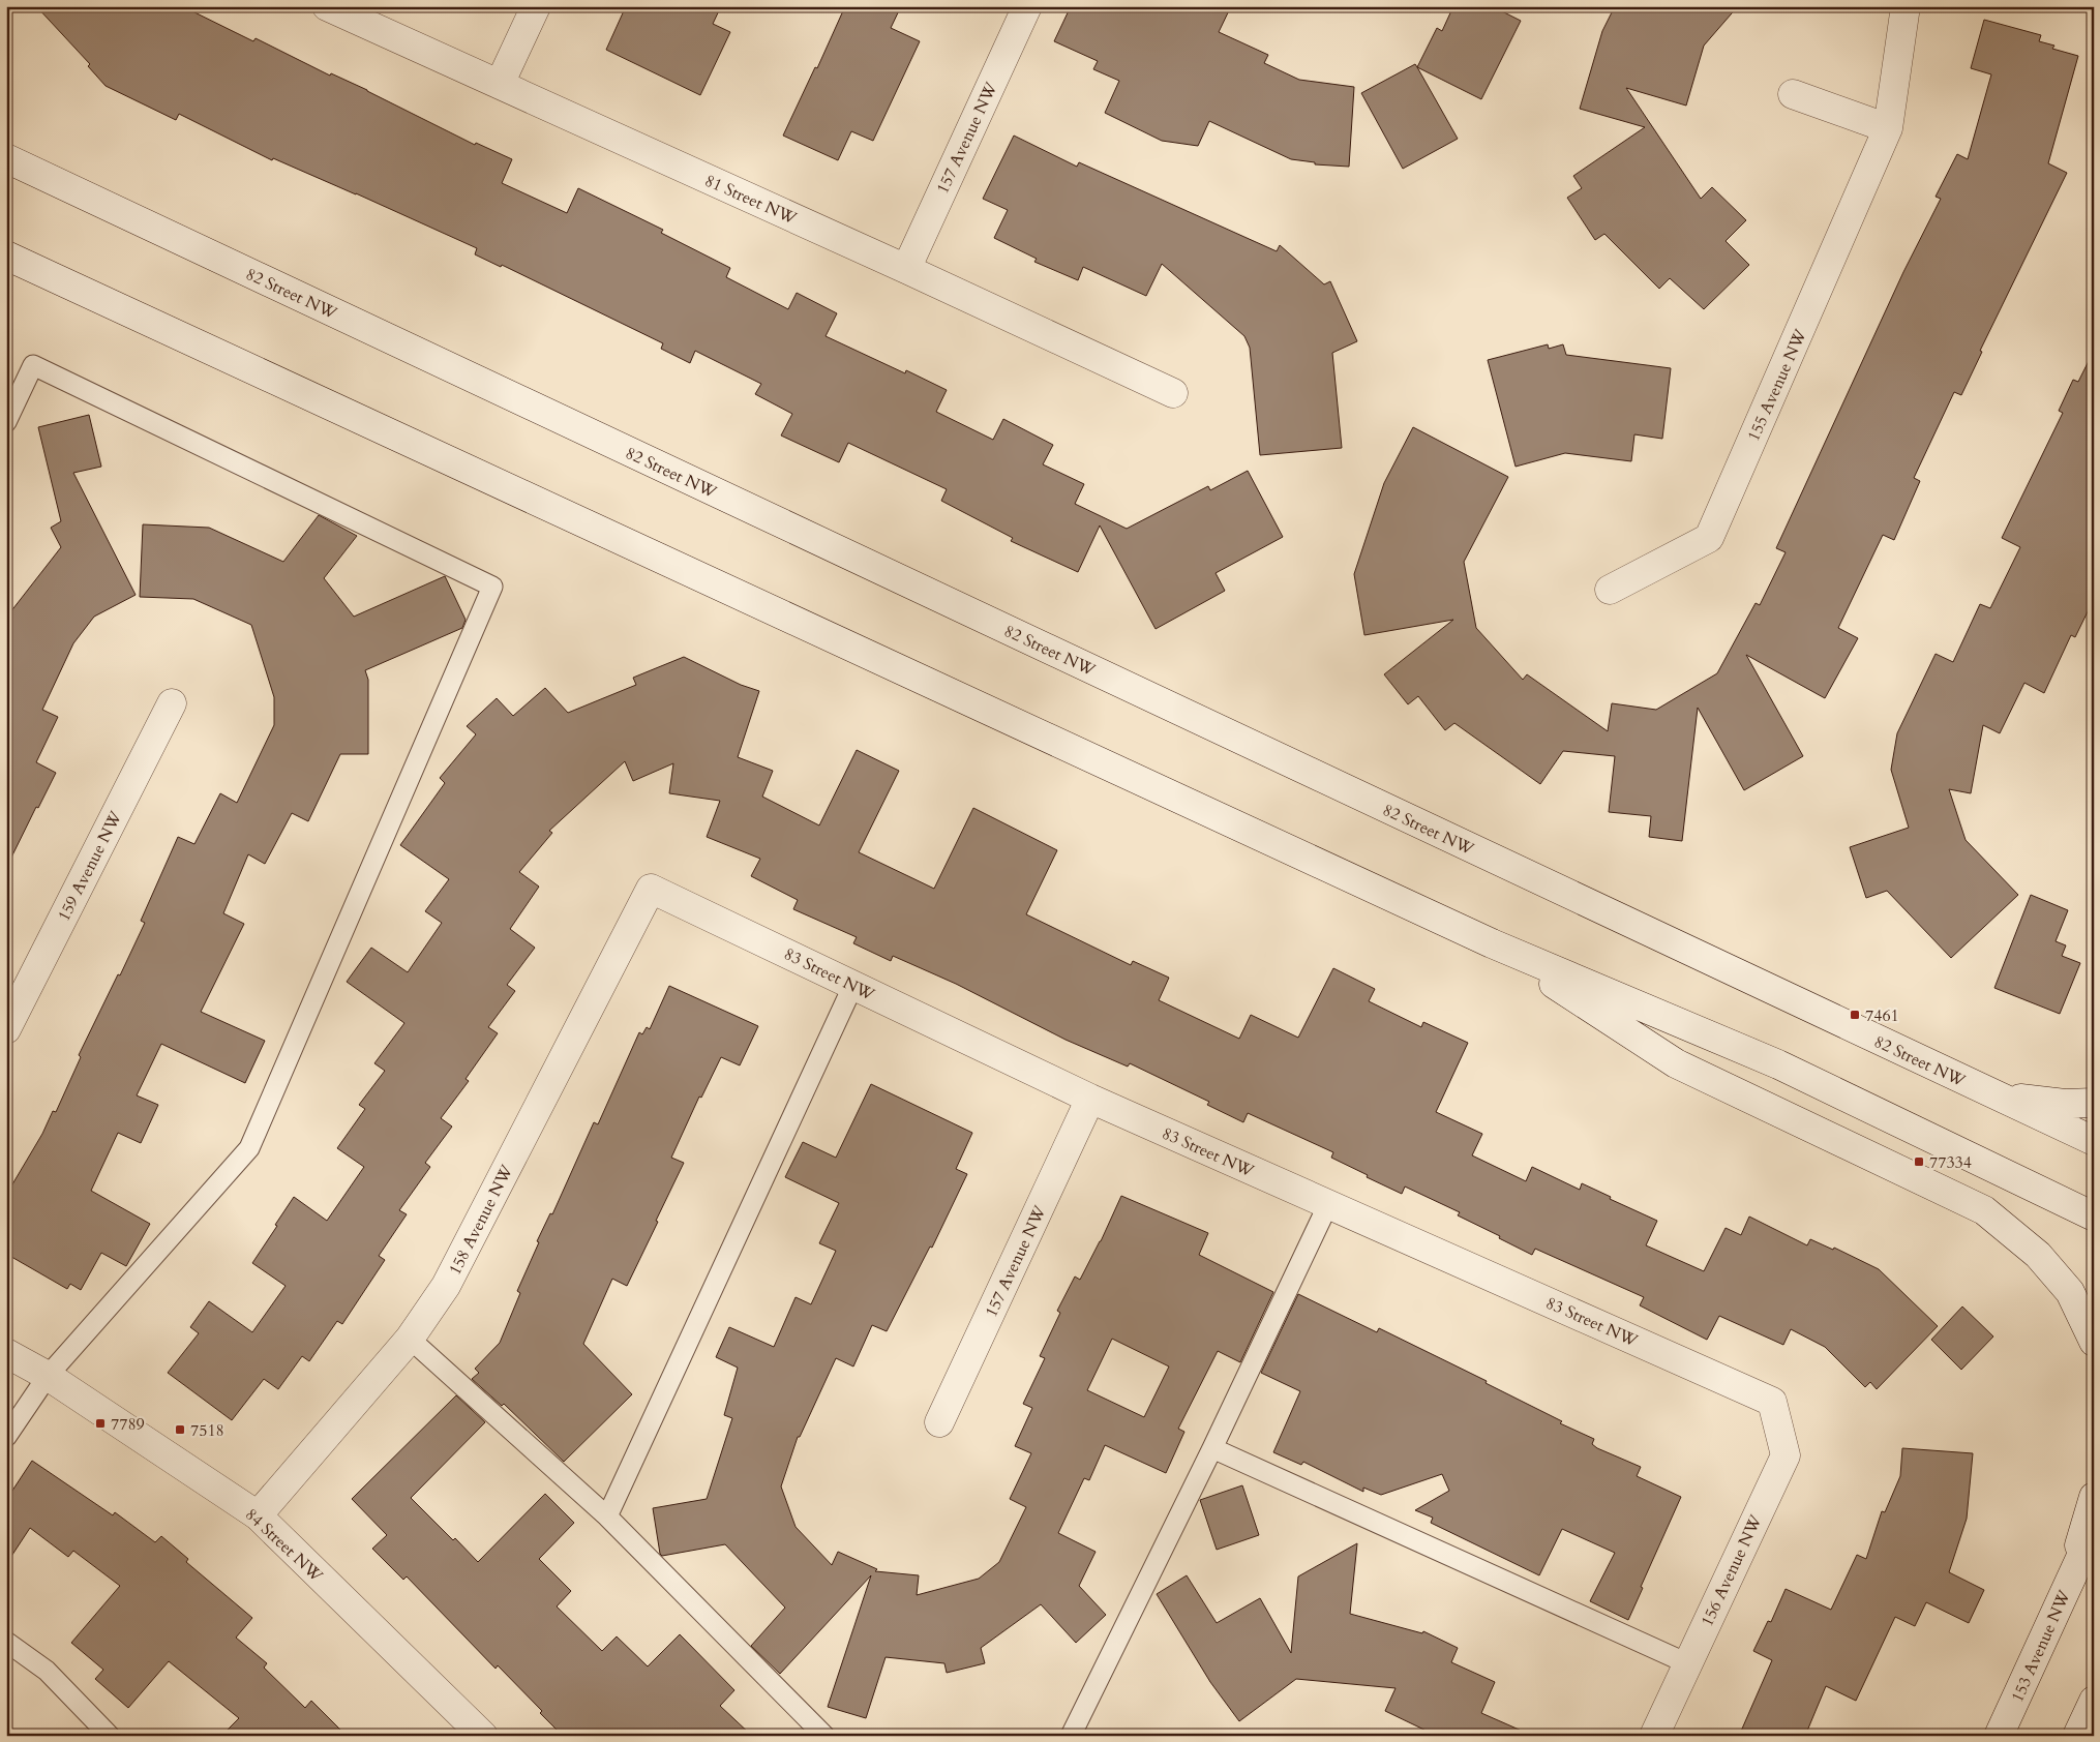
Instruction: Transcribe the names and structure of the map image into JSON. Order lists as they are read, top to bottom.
{
  "streets": {
    "street": [
      "157 Avenue NW",
      "81 Street NW",
      "82 Street NW",
      "155 Avenue NW",
      "159 Avenue NW",
      "83 Street NW",
      "158 Avenue NW",
      "84 Street NW",
      "156 Avenue NW",
      "153 Avenue NW"
    ]
  },
  "crossings": [
    ["157 Avenue NW", "81 Street NW"],
    ["157 Avenue NW", "83 Street NW"],
    ["83 Street NW", "158 Avenue NW"],
    ["83 Street NW", "156 Avenue NW"],
    ["158 Avenue NW", "84 Street NW"]
  ],
  "places": {
    "transit": [
      "7461",
      "77334",
      "7789",
      "7518"
    ]
  }
}
